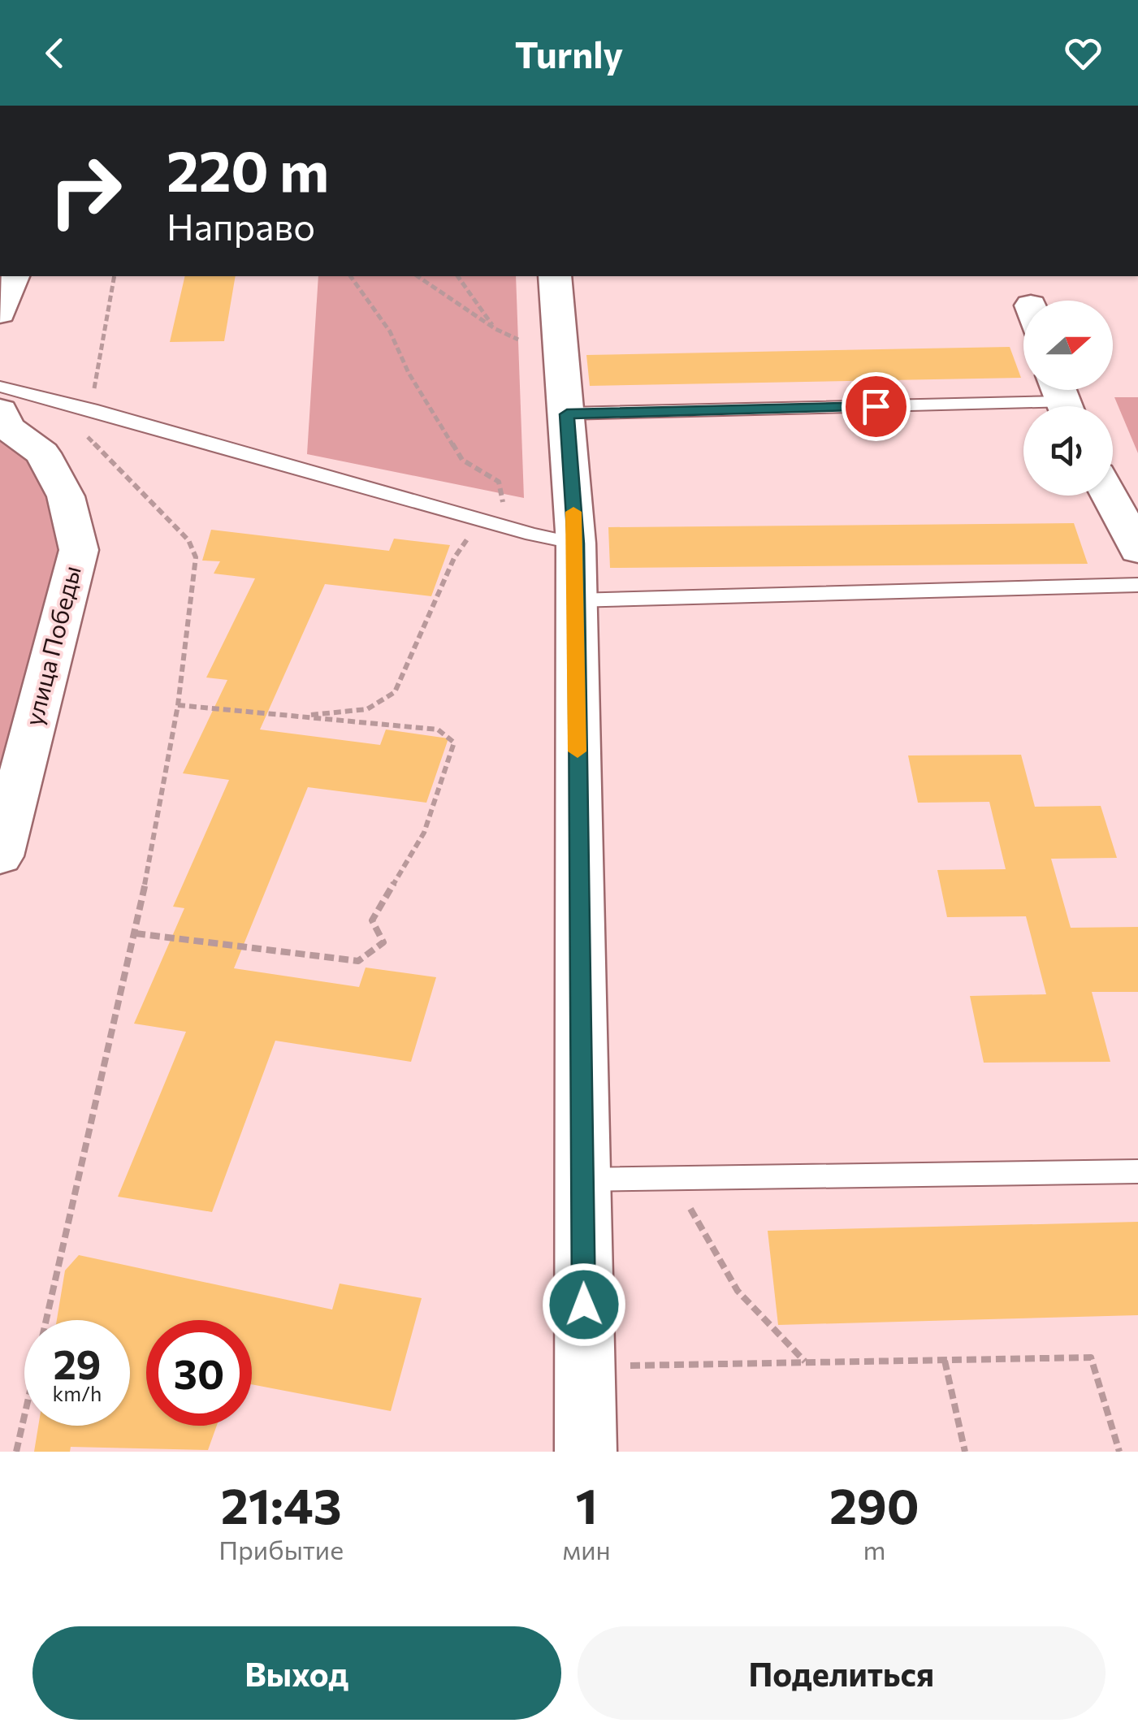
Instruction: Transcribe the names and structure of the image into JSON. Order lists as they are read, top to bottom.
{
  "streets": {
    "street": ["улица Победы"]
  },
  "north": "right",
  "page": {
    "header": "Turnly",
    "turn": ["220 m", "Направо"],
    "speed": "29 km/h",
    "limit": "30",
    "eta": [
      "21:43",
      "Прибытие",
      "1",
      "мин",
      "290",
      "m"
    ],
    "buttons": ["Выход", "Поделиться"]
  }
}
